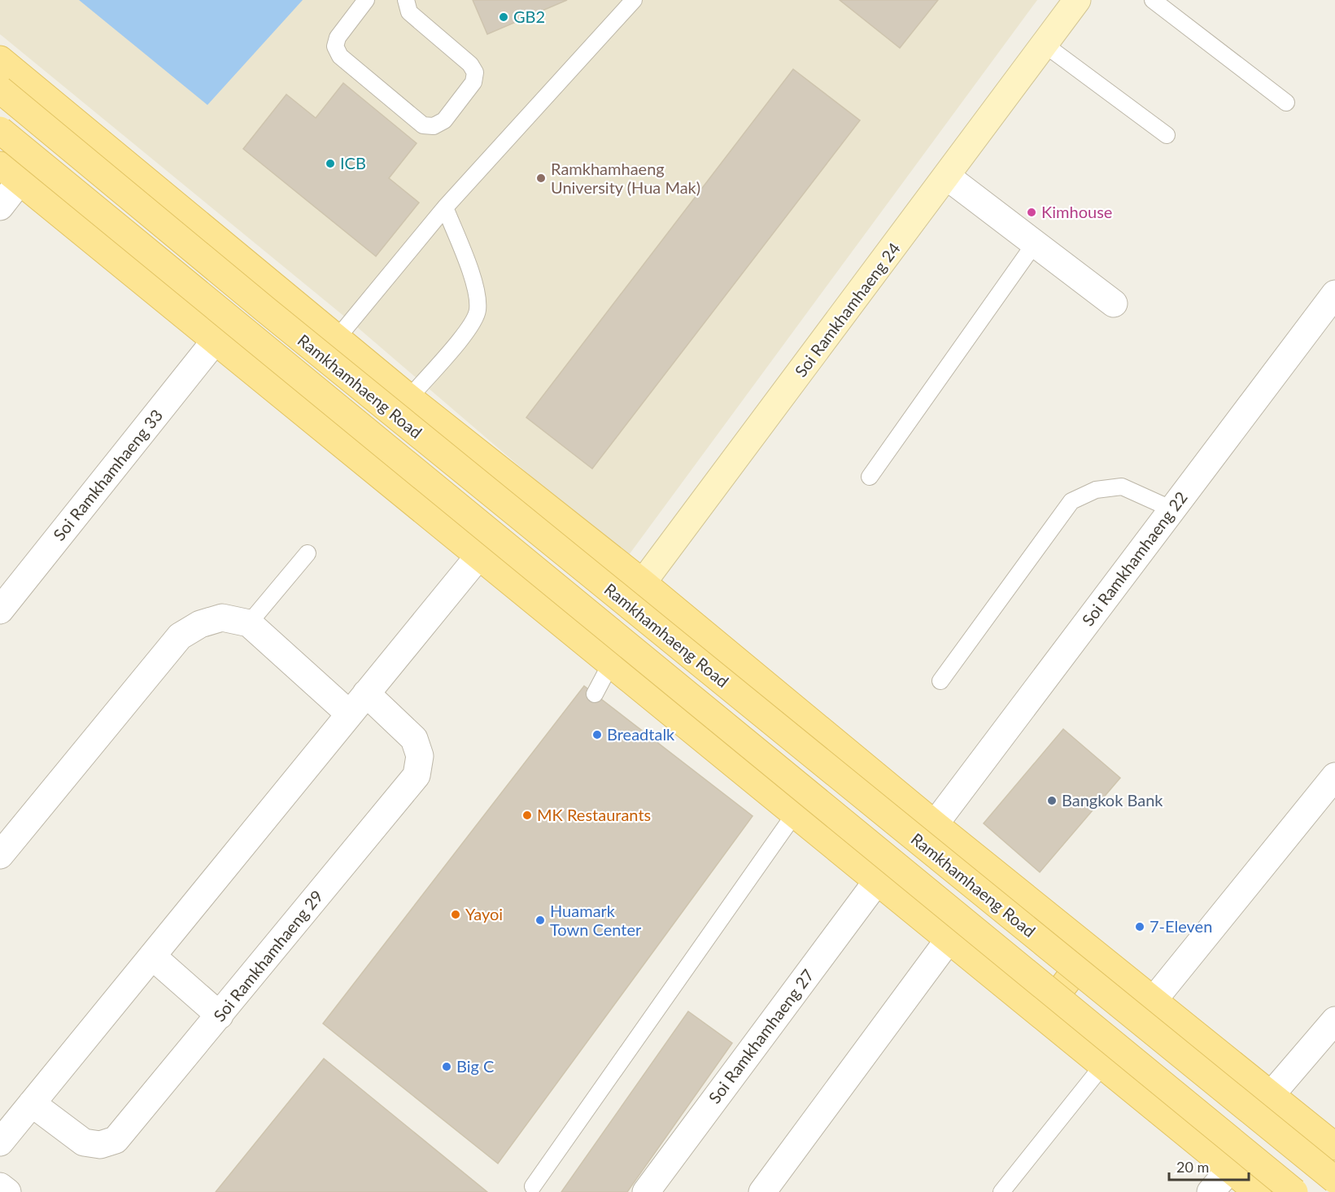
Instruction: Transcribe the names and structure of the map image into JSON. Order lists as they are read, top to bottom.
{
  "streets": {
    "main road": ["Soi Ramkhamhaeng 24", "Ramkhamhaeng Road"],
    "street": [
      "Soi Ramkhamhaeng 33",
      "Soi Ramkhamhaeng 22",
      "Soi Ramkhamhaeng 29",
      "Soi Ramkhamhaeng 27"
    ]
  },
  "crossings": [
    ["Soi Ramkhamhaeng 24", "Ramkhamhaeng Road"],
    ["Ramkhamhaeng Road", "Soi Ramkhamhaeng 22"]
  ],
  "places": [
    "GB2",
    "ICB",
    "Ramkhamhaeng University (Hua Mak)",
    "Kimhouse",
    "Breadtalk",
    "Bangkok Bank",
    "MK Restaurants",
    "Yayoi",
    "Huamark Town Center",
    "7-Eleven",
    "Big C"
  ],
  "scale_bar": "20 m"
}
